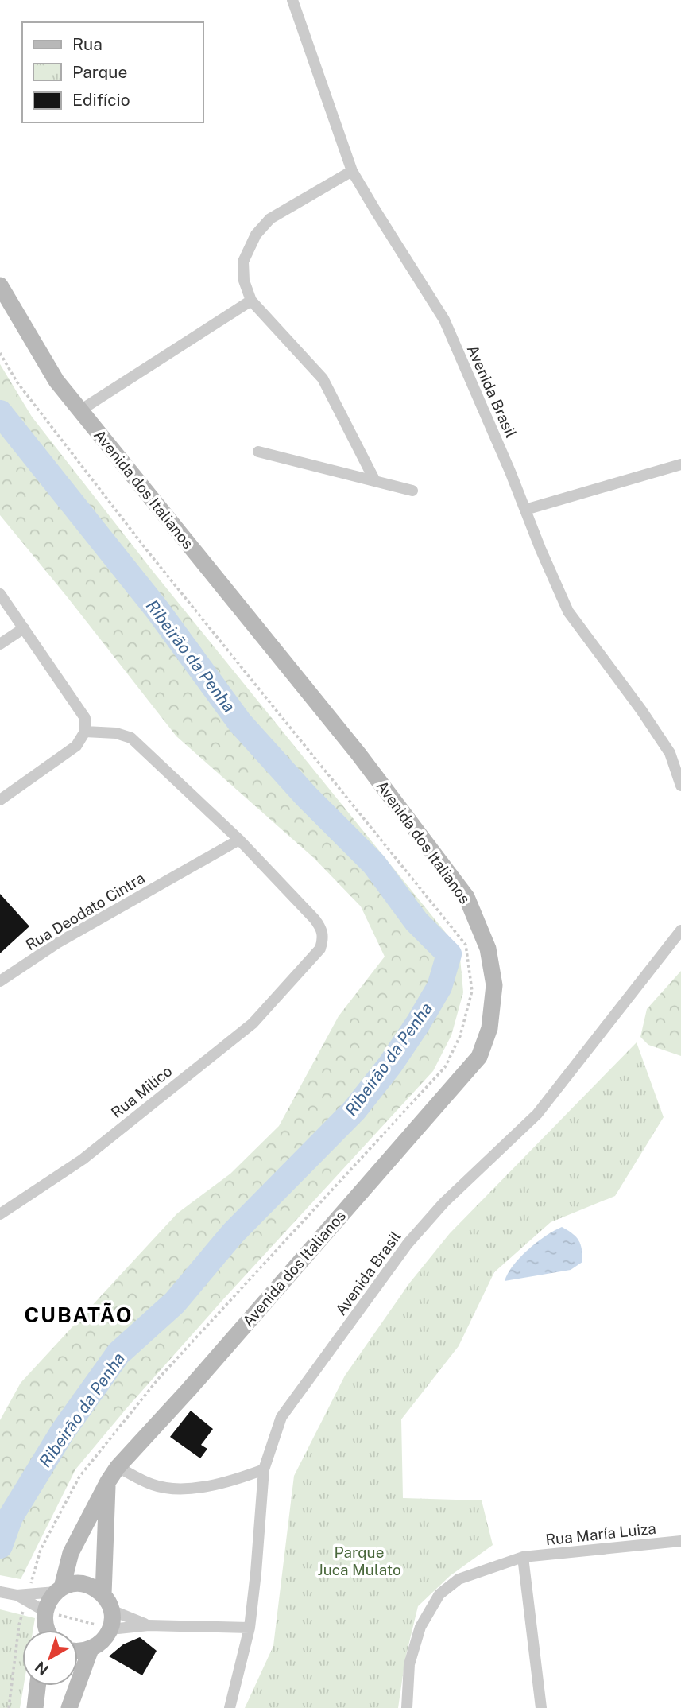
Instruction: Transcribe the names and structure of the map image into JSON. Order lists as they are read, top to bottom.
{
  "streets": {
    "main road": ["Avenida dos Italianos"],
    "street": [
      "Avenida Brasil",
      "Rua Deodato Cintra",
      "Rua Milico",
      "Rua María Luiza"
    ]
  },
  "crossings": [
    ["Rua Deodato Cintra", "Rua Milico"]
  ],
  "districts": ["CUBATÃO"],
  "water": ["Ribeirão da Penha"],
  "parks": ["Parque Juca Mulato"],
  "legend": ["Rua", "Parque", "Edifício"],
  "north": "bottom left"
}
